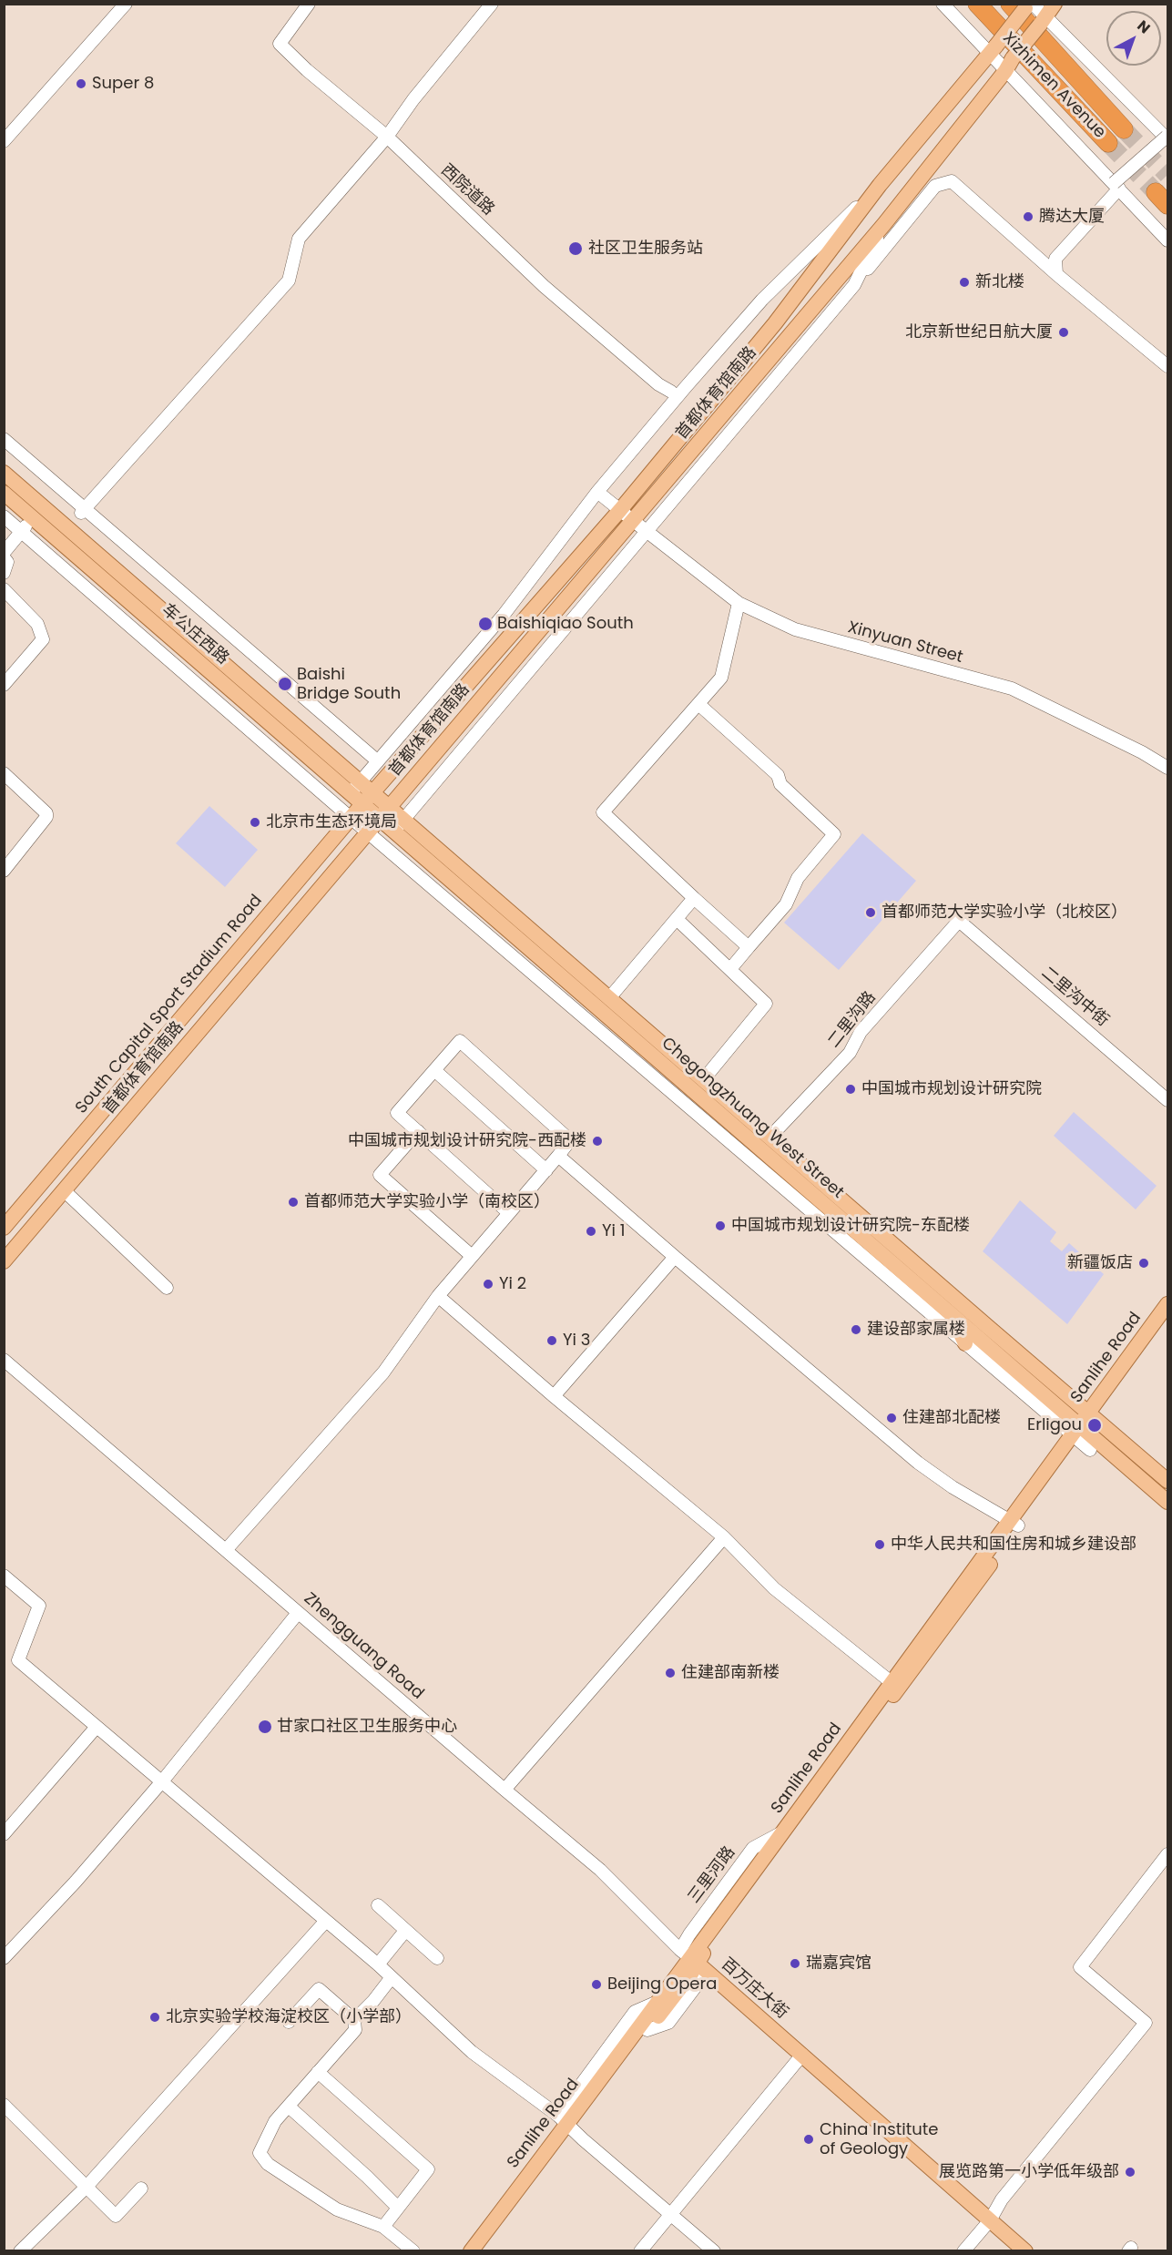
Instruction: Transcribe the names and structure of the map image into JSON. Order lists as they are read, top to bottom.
{
  "streets": {
    "highway": ["Xizhimen Avenue"],
    "main road": [
      "首都体育馆南路",
      "South Capital Sport Stadium Road",
      "Chegongzhuang West Street",
      "Sanlihe Road"
    ],
    "street": [
      "西院道路",
      "Xinyuan Street",
      "二里沟中街",
      "二里沟路",
      "Zhengguang Road"
    ]
  },
  "crossings": [
    ["Xizhimen Avenue", "首都体育馆南路"],
    ["首都体育馆南路", "Xinyuan Street"],
    ["首都体育馆南路", "South Capital Sport Stadium Road"],
    ["首都体育馆南路", "Chegongzhuang West Street"],
    ["二里沟中街", "二里沟路"],
    ["二里沟路", "Chegongzhuang West Street"],
    ["Chegongzhuang West Street", "Sanlihe Road"],
    ["Sanlihe Road", "Zhengguang Road"]
  ],
  "places": [
    "Super 8",
    "腾达大厦",
    "社区卫生服务站",
    "新北楼",
    "北京新世纪日航大厦",
    "Baishiqiao South",
    "Baishi Bridge South",
    "北京市生态环境局",
    "首都师范大学实验小学（北校区）",
    "中国城市规划设计研究院",
    "中国城市规划设计研究院-西配楼",
    "首都师范大学实验小学（南校区）",
    "中国城市规划设计研究院-东配楼",
    "Yi 1",
    "新疆饭店",
    "Yi 2",
    "建设部家属楼",
    "Yi 3",
    "住建部北配楼",
    "Erligou",
    "中华人民共和国住房和城乡建设部",
    "住建部南新楼",
    "甘家口社区卫生服务中心",
    "瑞嘉宾馆",
    "Beijing Opera",
    "北京实验学校海淀校区（小学部）",
    "China Institute of Geology",
    "展览路第一小学低年级部"
  ],
  "north": "top right"
}
